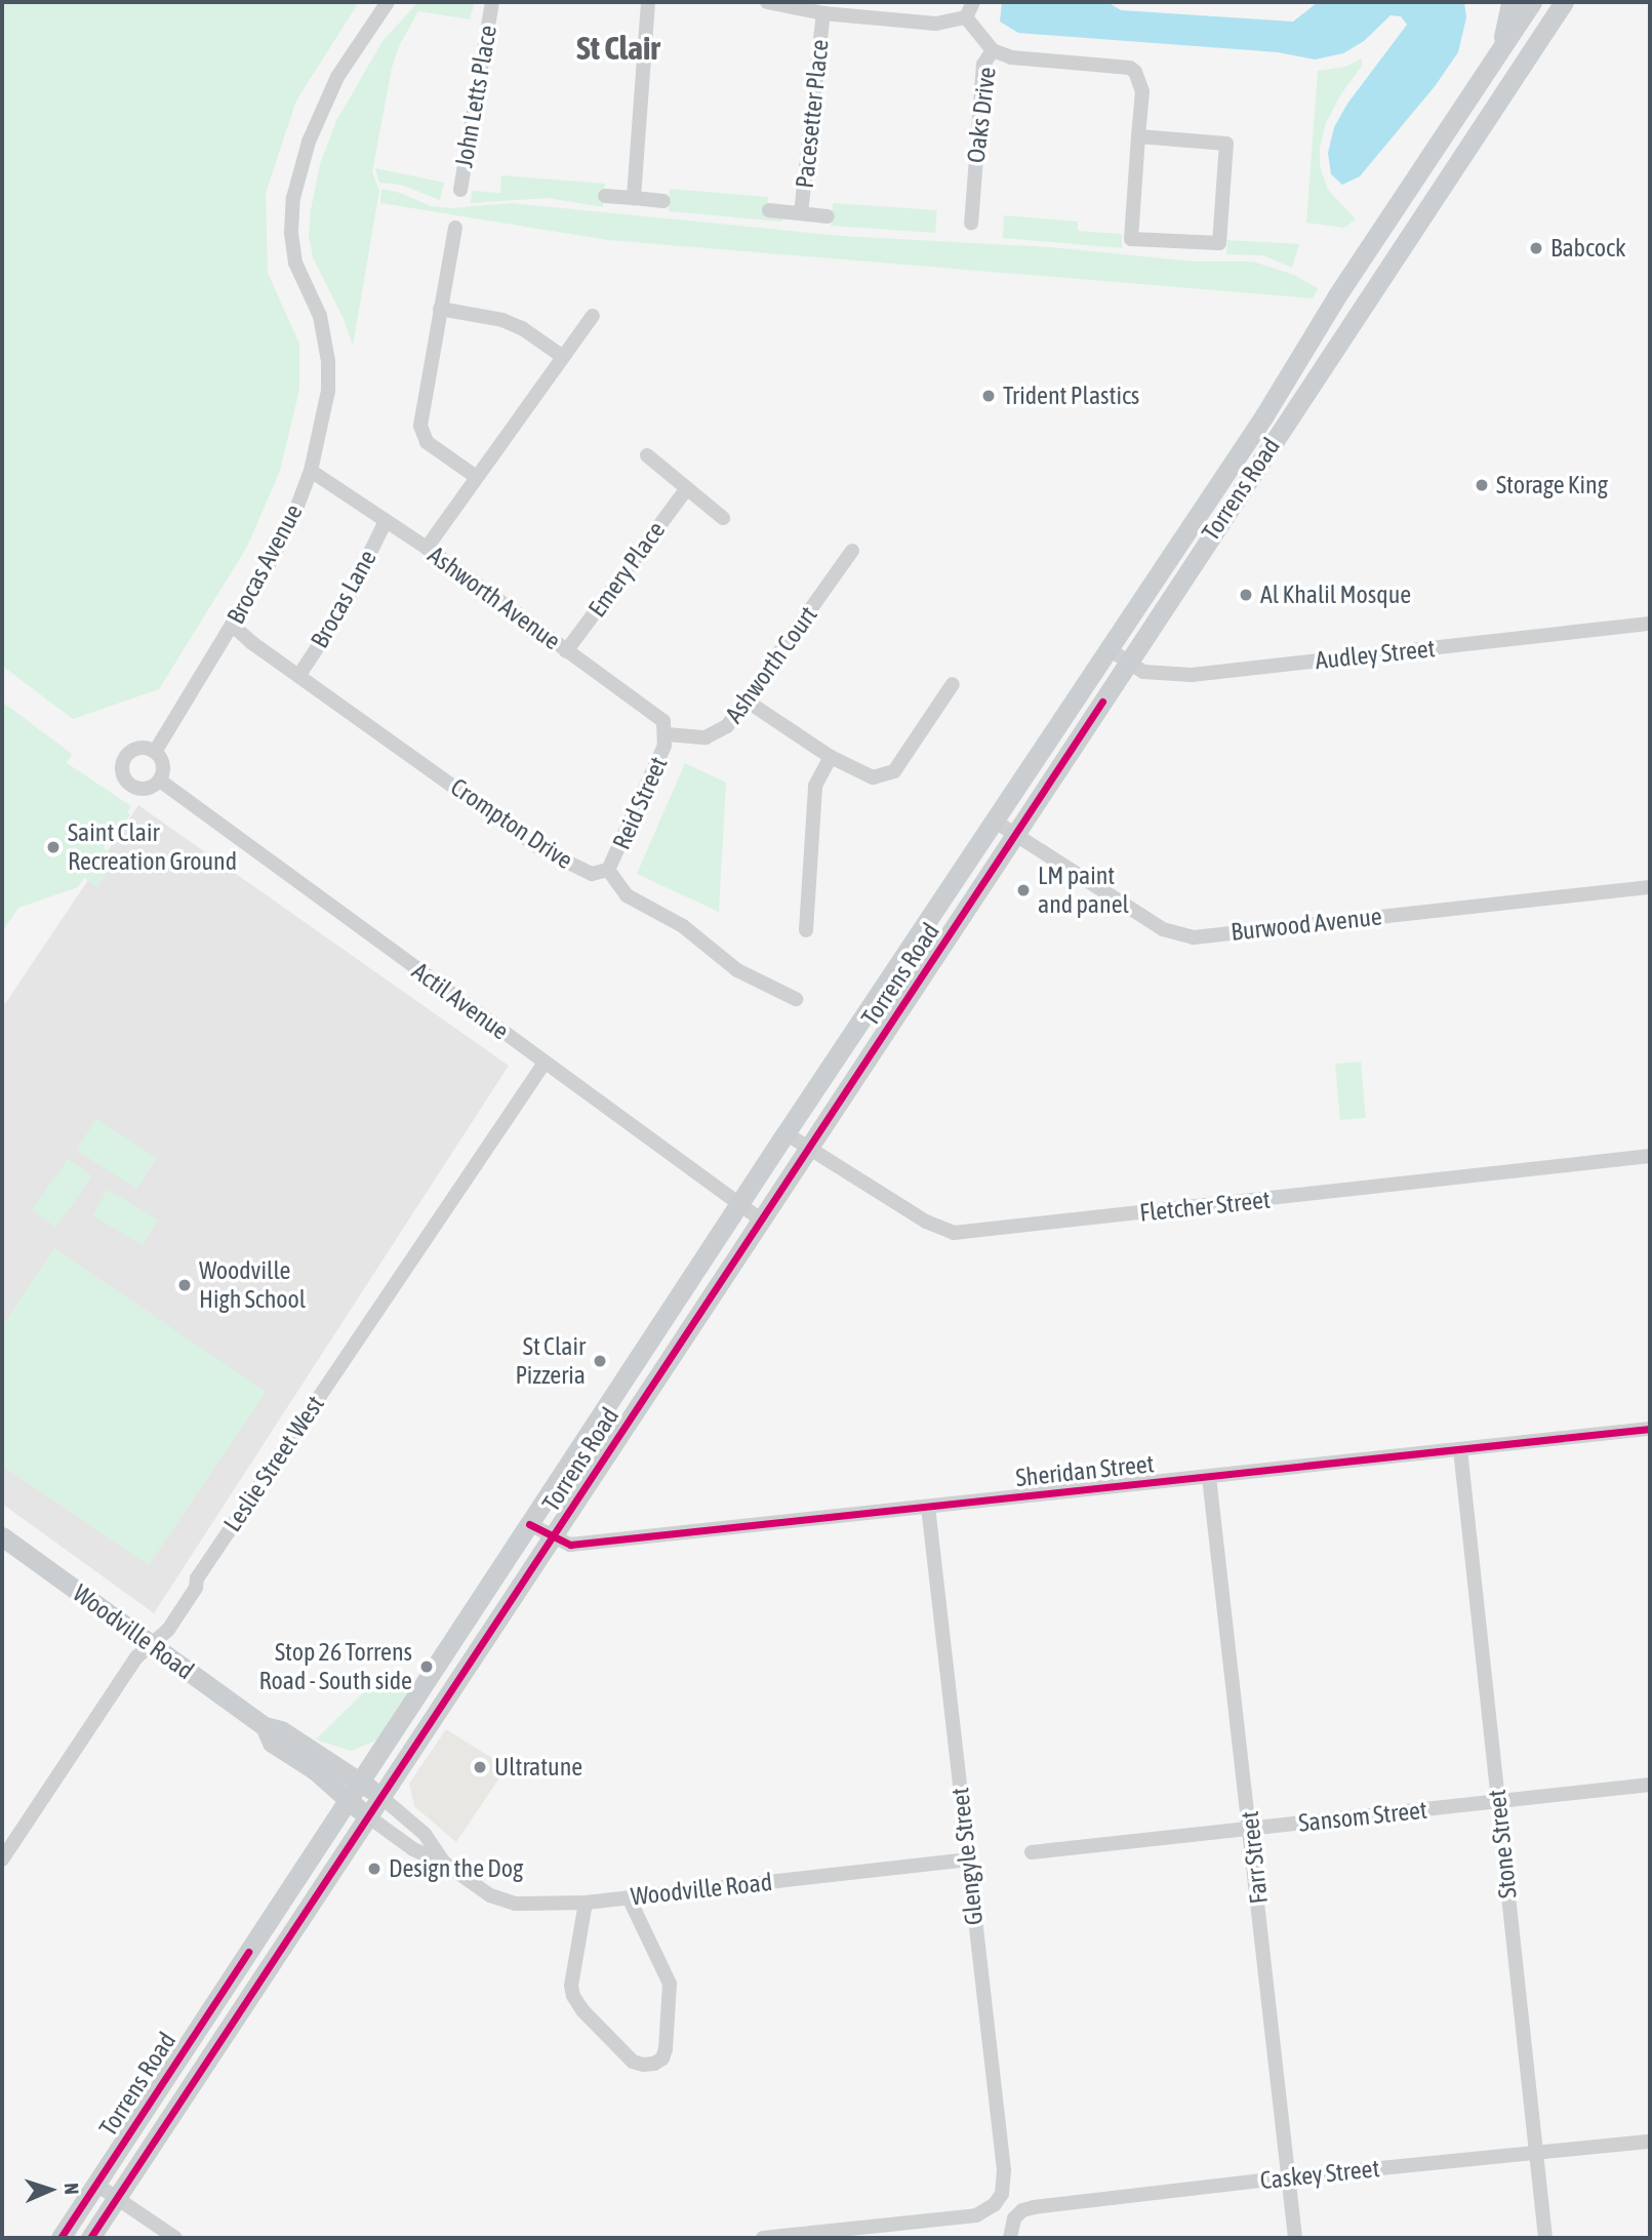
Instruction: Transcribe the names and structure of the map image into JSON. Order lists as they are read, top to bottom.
{
  "streets": {
    "main road": ["Torrens Road", "Woodville Road"],
    "street": [
      "John Letts Place",
      "Pacesetter Place",
      "Oaks Drive",
      "Brocas Avenue",
      "Emery Place",
      "Ashworth Avenue",
      "Brocas Lane",
      "Audley Street",
      "Ashworth Court",
      "Reid Street",
      "Crompton Drive",
      "Burwood Avenue",
      "Actil Avenue",
      "Fletcher Street",
      "Leslie Street West",
      "Sheridan Street",
      "Sansom Street",
      "Stone Street",
      "Glengyle Street",
      "Farr Street",
      "Caskey Street"
    ]
  },
  "crossings": [
    ["Torrens Road", "Audley Street"],
    ["Torrens Road", "Burwood Avenue"],
    ["Torrens Road", "Actil Avenue"],
    ["Torrens Road", "Fletcher Street"],
    ["Torrens Road", "Sheridan Street"],
    ["Torrens Road", "Woodville Road"],
    ["Brocas Avenue", "Ashworth Avenue"],
    ["Brocas Avenue", "Crompton Drive"],
    ["Brocas Avenue", "Actil Avenue"],
    ["Emery Place", "Ashworth Avenue"],
    ["Ashworth Avenue", "Brocas Lane"],
    ["Ashworth Avenue", "Ashworth Court"],
    ["Ashworth Avenue", "Reid Street"],
    ["Brocas Lane", "Crompton Drive"],
    ["Ashworth Court", "Reid Street"],
    ["Reid Street", "Crompton Drive"],
    ["Actil Avenue", "Leslie Street West"],
    ["Leslie Street West", "Woodville Road"],
    ["Sheridan Street", "Stone Street"],
    ["Sheridan Street", "Glengyle Street"],
    ["Sheridan Street", "Farr Street"],
    ["Woodville Road", "Glengyle Street"],
    ["Sansom Street", "Stone Street"],
    ["Sansom Street", "Farr Street"],
    ["Stone Street", "Caskey Street"],
    ["Farr Street", "Caskey Street"]
  ],
  "districts": ["St Clair"],
  "places": [
    "Babcock",
    "Trident Plastics",
    "Storage King",
    "Al Khalil Mosque",
    "Saint Clair Recreation Ground",
    "LM paint and panel",
    "Woodville High School",
    "St Clair Pizzeria",
    "Stop 26 Torrens Road - South side",
    "Ultratune",
    "Design the Dog"
  ],
  "north": "right"
}
